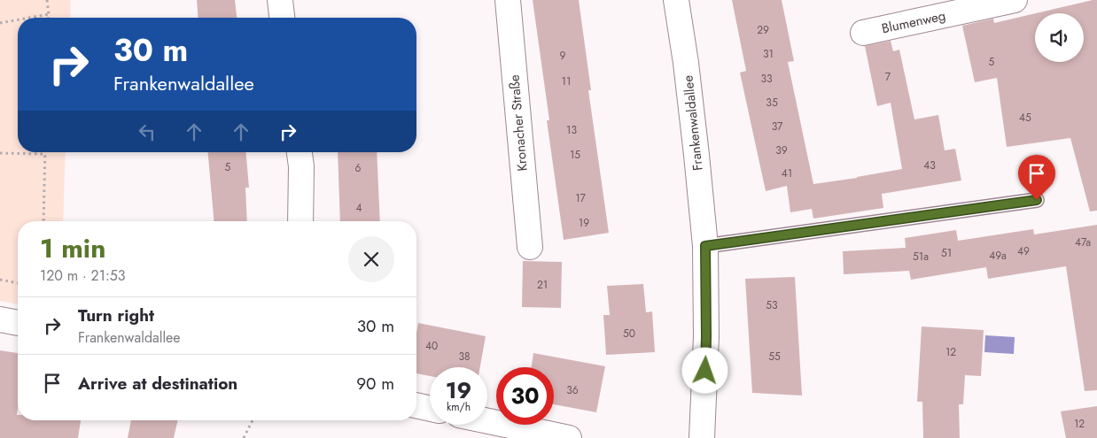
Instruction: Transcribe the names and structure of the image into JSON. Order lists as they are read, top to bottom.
{
  "streets": {
    "street": ["Blumenweg", "Kronacher Straße", "Frankenwaldallee"]
  },
  "house_numbers": [
    "29",
    "31",
    "9",
    "5",
    "7",
    "33",
    "11",
    "35",
    "45",
    "37",
    "13",
    "39",
    "15",
    "43",
    "5",
    "6",
    "41",
    "17",
    "4",
    "19",
    "47a",
    "49",
    "51",
    "49a",
    "51a",
    "21",
    "53",
    "50",
    "40",
    "12",
    "38",
    "55",
    "36",
    "12"
  ],
  "page": {
    "turn": ["30 m", "Frankenwaldallee"],
    "heading": ["1 min", "120 m · 21:53"],
    "list": [
      {
        "name": "Turn right",
        "note": "Frankenwaldallee",
        "value": "30 m"
      },
      {
        "name": "Arrive at destination",
        "value": "90 m"
      }
    ],
    "speed": "19 km/h",
    "limit": "30"
  }
}
